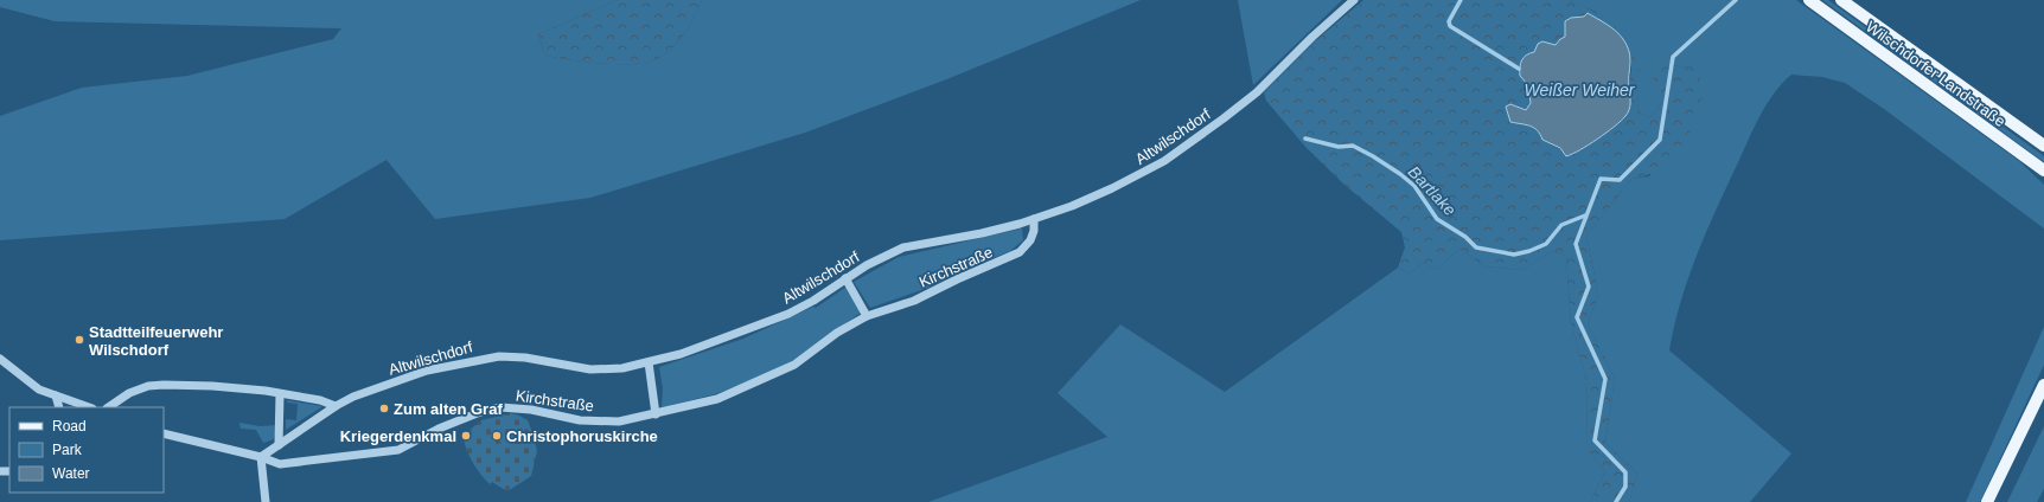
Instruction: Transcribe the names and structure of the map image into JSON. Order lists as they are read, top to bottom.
{
  "streets": {
    "main road": ["Wilschdorfer Landstraße"],
    "street": ["Altwilschdorf", "Kirchstraße"]
  },
  "crossings": [
    ["Altwilschdorf", "Kirchstraße"]
  ],
  "water": ["Weißer Weiher", "Bartlake"],
  "places": [
    "Stadtteilfeuerwehr Wilschdorf",
    "Zum alten Graf",
    "Kriegerdenkmal",
    "Christophoruskirche"
  ],
  "legend": ["Road", "Park", "Water"]
}
